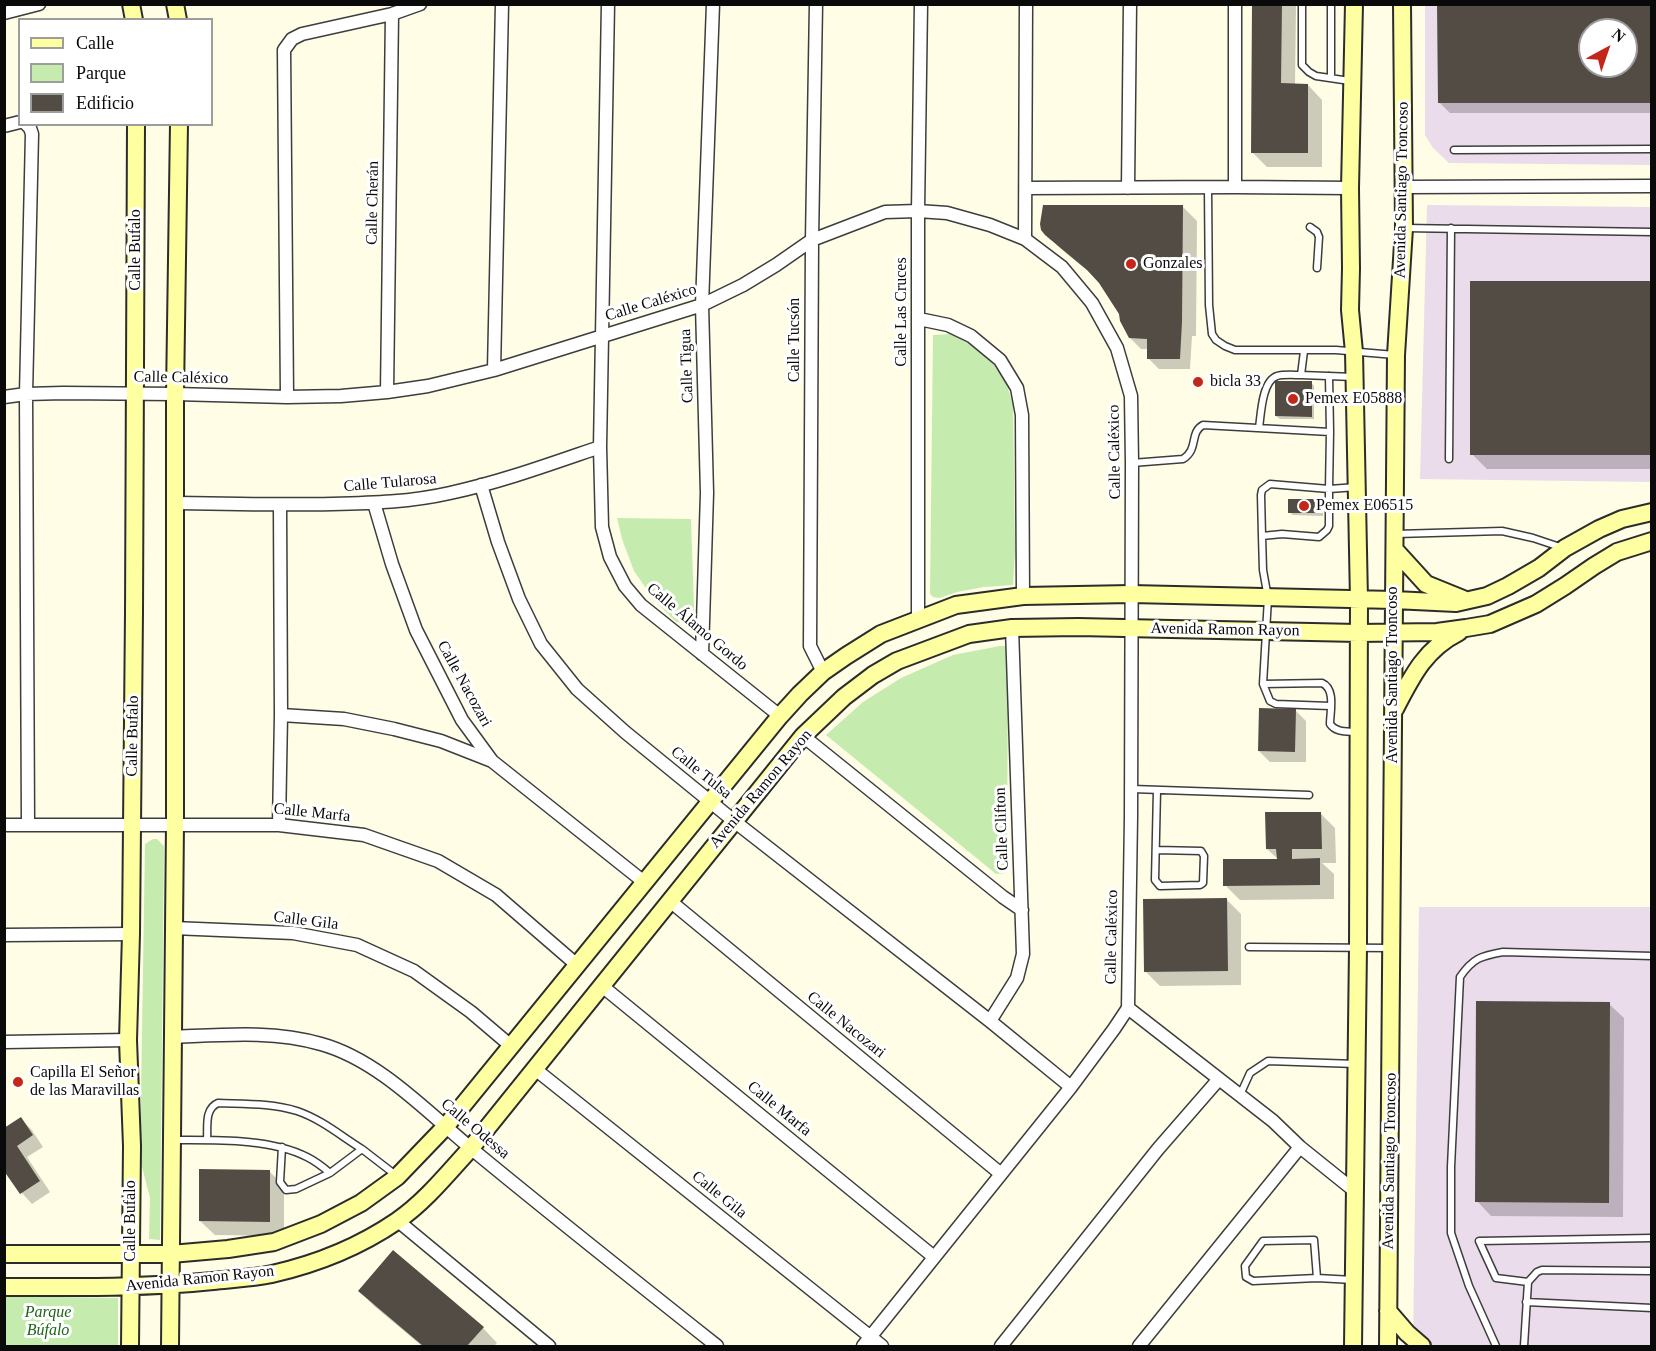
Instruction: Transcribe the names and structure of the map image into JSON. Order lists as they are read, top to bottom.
{
  "streets": {
    "main road": ["Avenida Santiago Troncoso", "Calle Bufalo", "Avenida Ramon Rayon"],
    "street": [
      "Calle Cherán",
      "Calle Caléxico",
      "Calle Las Cruces",
      "Calle Tucsón",
      "Calle Tigua",
      "Calle Tularosa",
      "Calle Álamo Gordo",
      "Calle Nacozari",
      "Calle Tulsa",
      "Calle Marfa",
      "Calle Clifton",
      "Calle Gila",
      "Calle Odessa"
    ]
  },
  "crossings": [
    ["Avenida Santiago Troncoso", "Avenida Ramon Rayon"],
    ["Calle Cherán", "Calle Caléxico"],
    ["Calle Bufalo", "Calle Caléxico"],
    ["Calle Bufalo", "Avenida Ramon Rayon"],
    ["Calle Bufalo", "Calle Marfa"],
    ["Calle Caléxico", "Calle Las Cruces"],
    ["Calle Caléxico", "Calle Tucsón"],
    ["Calle Caléxico", "Calle Tigua"],
    ["Calle Caléxico", "Calle Álamo Gordo"],
    ["Calle Caléxico", "Avenida Ramon Rayon"],
    ["Calle Caléxico", "Calle Nacozari"],
    ["Calle Caléxico", "Calle Tulsa"],
    ["Calle Caléxico", "Calle Marfa"],
    ["Calle Caléxico", "Calle Gila"],
    ["Calle Las Cruces", "Avenida Ramon Rayon"],
    ["Calle Tucsón", "Avenida Ramon Rayon"],
    ["Calle Tigua", "Calle Álamo Gordo"],
    ["Calle Tularosa", "Calle Álamo Gordo"],
    ["Calle Tularosa", "Calle Nacozari"],
    ["Calle Tularosa", "Calle Tulsa"],
    ["Calle Álamo Gordo", "Avenida Ramon Rayon"],
    ["Avenida Ramon Rayon", "Calle Nacozari"],
    ["Avenida Ramon Rayon", "Calle Tulsa"],
    ["Avenida Ramon Rayon", "Calle Marfa"],
    ["Avenida Ramon Rayon", "Calle Clifton"],
    ["Avenida Ramon Rayon", "Calle Gila"],
    ["Avenida Ramon Rayon", "Calle Odessa"],
    ["Calle Tulsa", "Calle Clifton"]
  ],
  "parks": ["Parque Búfalo"],
  "places": [
    "Gonzales",
    "bicla 33",
    "Pemex E05888",
    "Pemex E06515",
    "Capilla El Señor de las Maravillas"
  ],
  "legend": ["Calle", "Parque", "Edificio"],
  "north": "top right"
}
